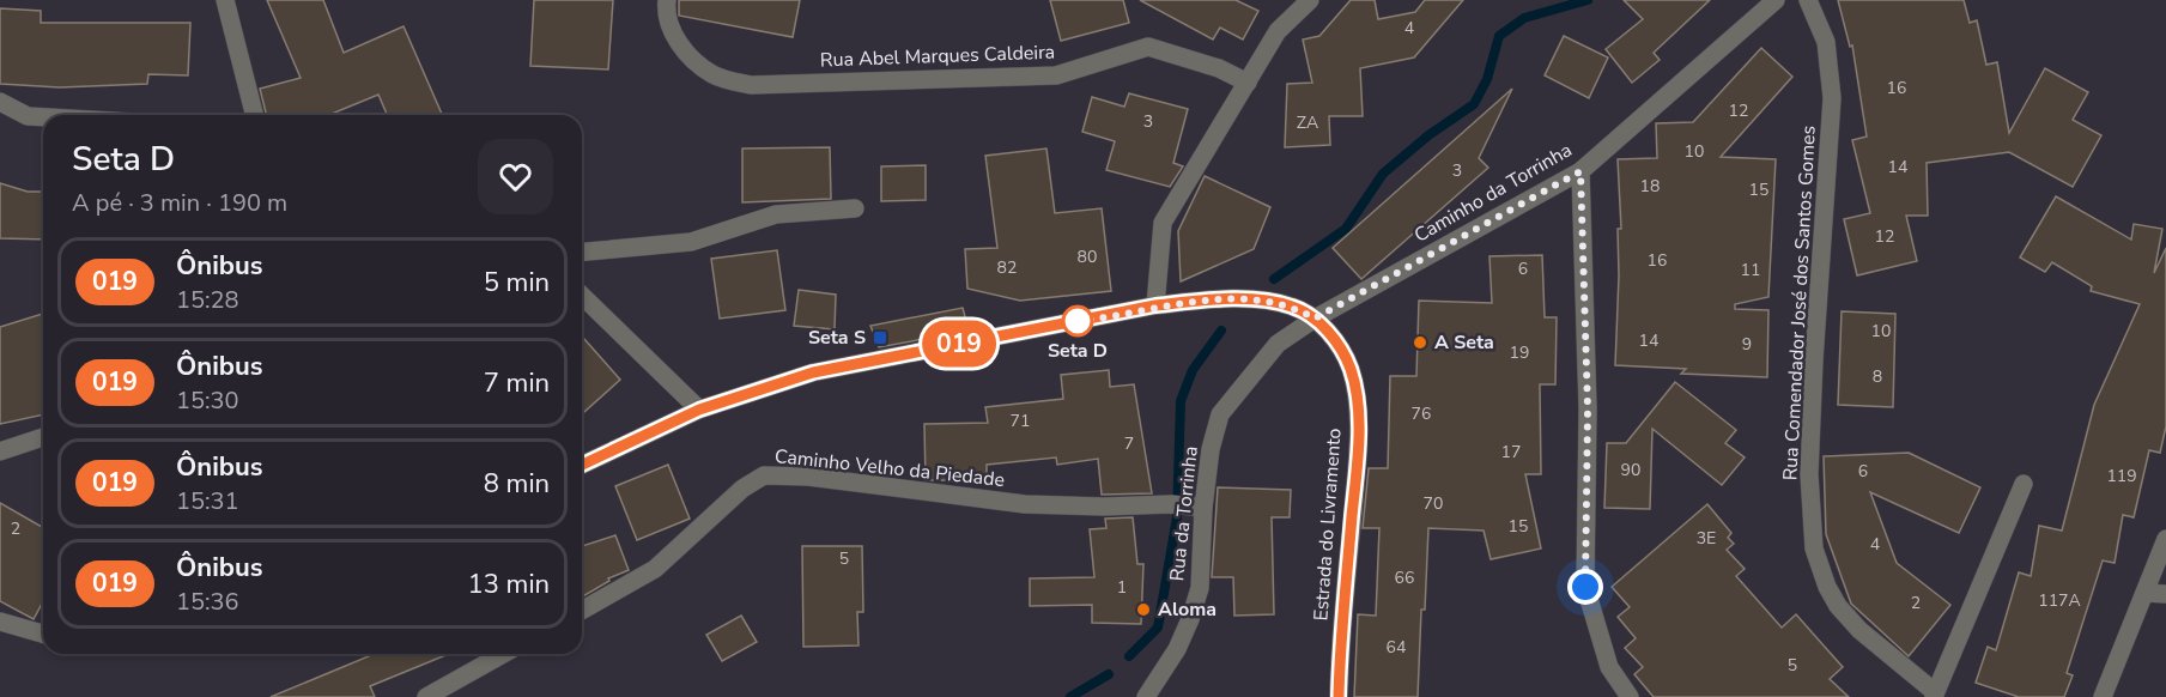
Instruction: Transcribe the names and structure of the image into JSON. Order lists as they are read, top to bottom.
{
  "streets": {
    "street": [
      "Rua Abel Marques Caldeira",
      "Caminho da Torrinha",
      "Rua Comendador José dos Santos Gomes",
      "Caminho Velho da Piedade",
      "Rua da Torrinha",
      "Estrada do Livramento"
    ]
  },
  "crossings": [
    ["Caminho da Torrinha", "Rua da Torrinha"],
    ["Caminho da Torrinha", "Estrada do Livramento"],
    ["Caminho Velho da Piedade", "Rua da Torrinha"],
    ["Rua da Torrinha", "Estrada do Livramento"]
  ],
  "places": {
    "other": ["Seta D", "A Seta", "Aloma"],
    "transit": ["Seta S"]
  },
  "lines": ["bus line 019"],
  "house_numbers": [
    "4",
    "16",
    "12",
    "3",
    "ZA",
    "10",
    "14",
    "3",
    "18",
    "15",
    "12",
    "80",
    "16",
    "82",
    "6",
    "11",
    "10",
    "14",
    "9",
    "19",
    "8",
    "76",
    "71",
    "7",
    "17",
    "90",
    "6",
    "119",
    "70",
    "15",
    "2",
    "3E",
    "4",
    "5",
    "66",
    "1",
    "117A",
    "2",
    "64",
    "5"
  ],
  "page": {
    "on_map": "019",
    "heading": ["Seta D", "A pé · 3 min · 190 m"],
    "list": [
      {
        "mark": "019",
        "name": "Ônibus",
        "note": "15:28",
        "value": "5 min"
      },
      {
        "mark": "019",
        "name": "Ônibus",
        "note": "15:30",
        "value": "7 min"
      },
      {
        "mark": "019",
        "name": "Ônibus",
        "note": "15:31",
        "value": "8 min"
      },
      {
        "mark": "019",
        "name": "Ônibus",
        "note": "15:36",
        "value": "13 min"
      }
    ]
  }
}
